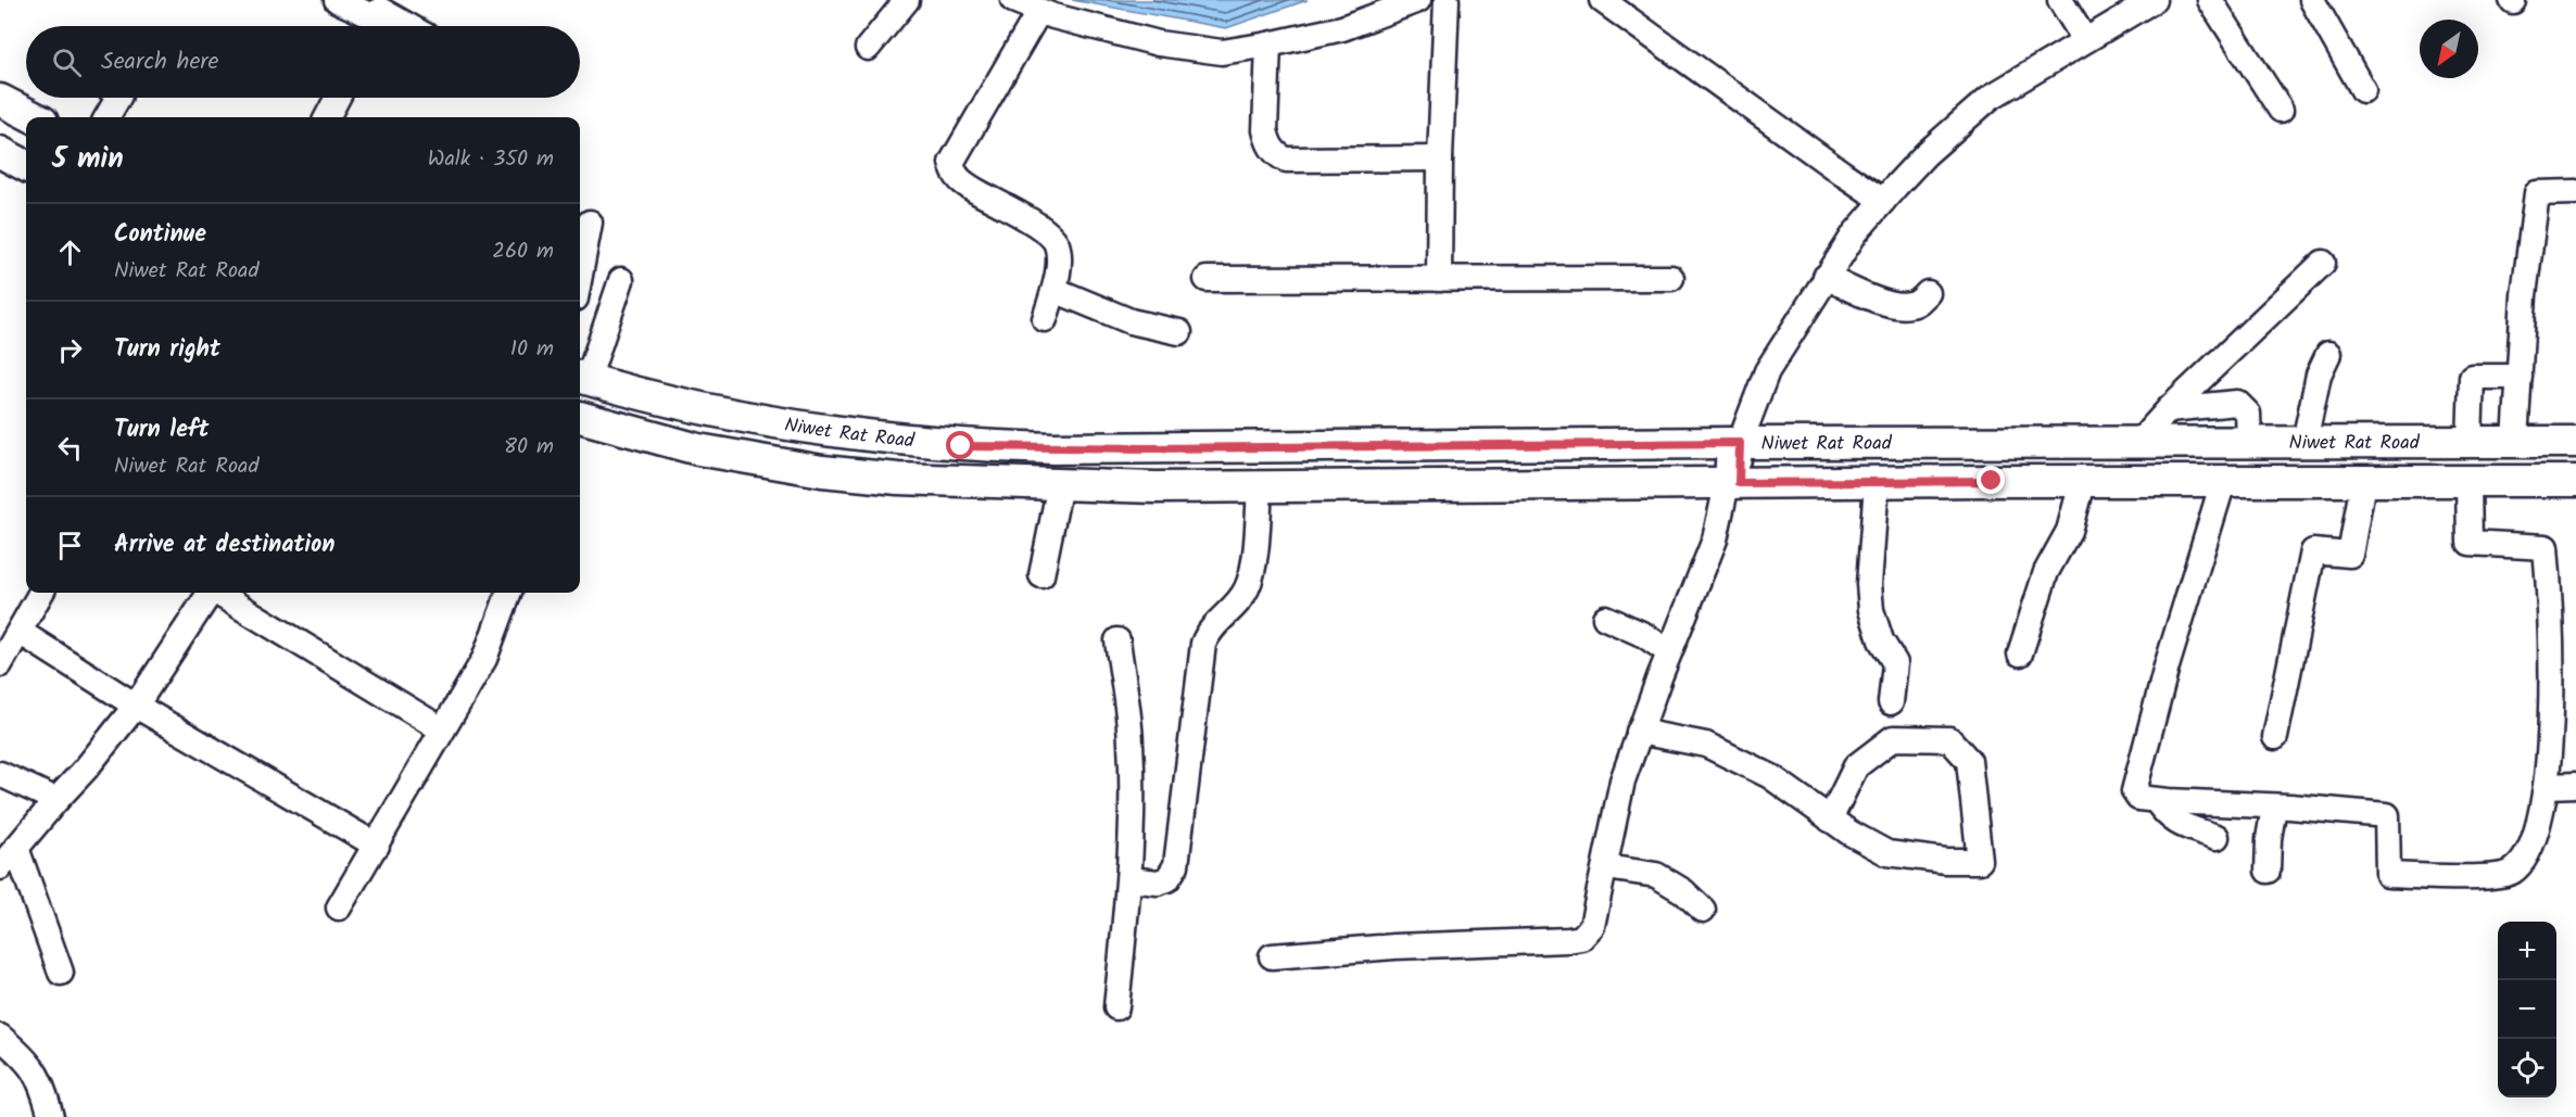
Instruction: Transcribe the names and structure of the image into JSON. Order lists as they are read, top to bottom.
{
  "streets": {
    "main road": ["Niwet Rat Road"]
  },
  "north": "bottom left",
  "page": {
    "search": "Search here",
    "heading": ["5 min", "Walk · 350 m"],
    "list": [
      ["Continue", "Niwet Rat Road", "260 m"],
      ["Turn right", "10 m"],
      ["Turn left", "Niwet Rat Road", "80 m"],
      "Arrive at destination"
    ],
    "map_buttons": ["+", "−"]
  }
}
